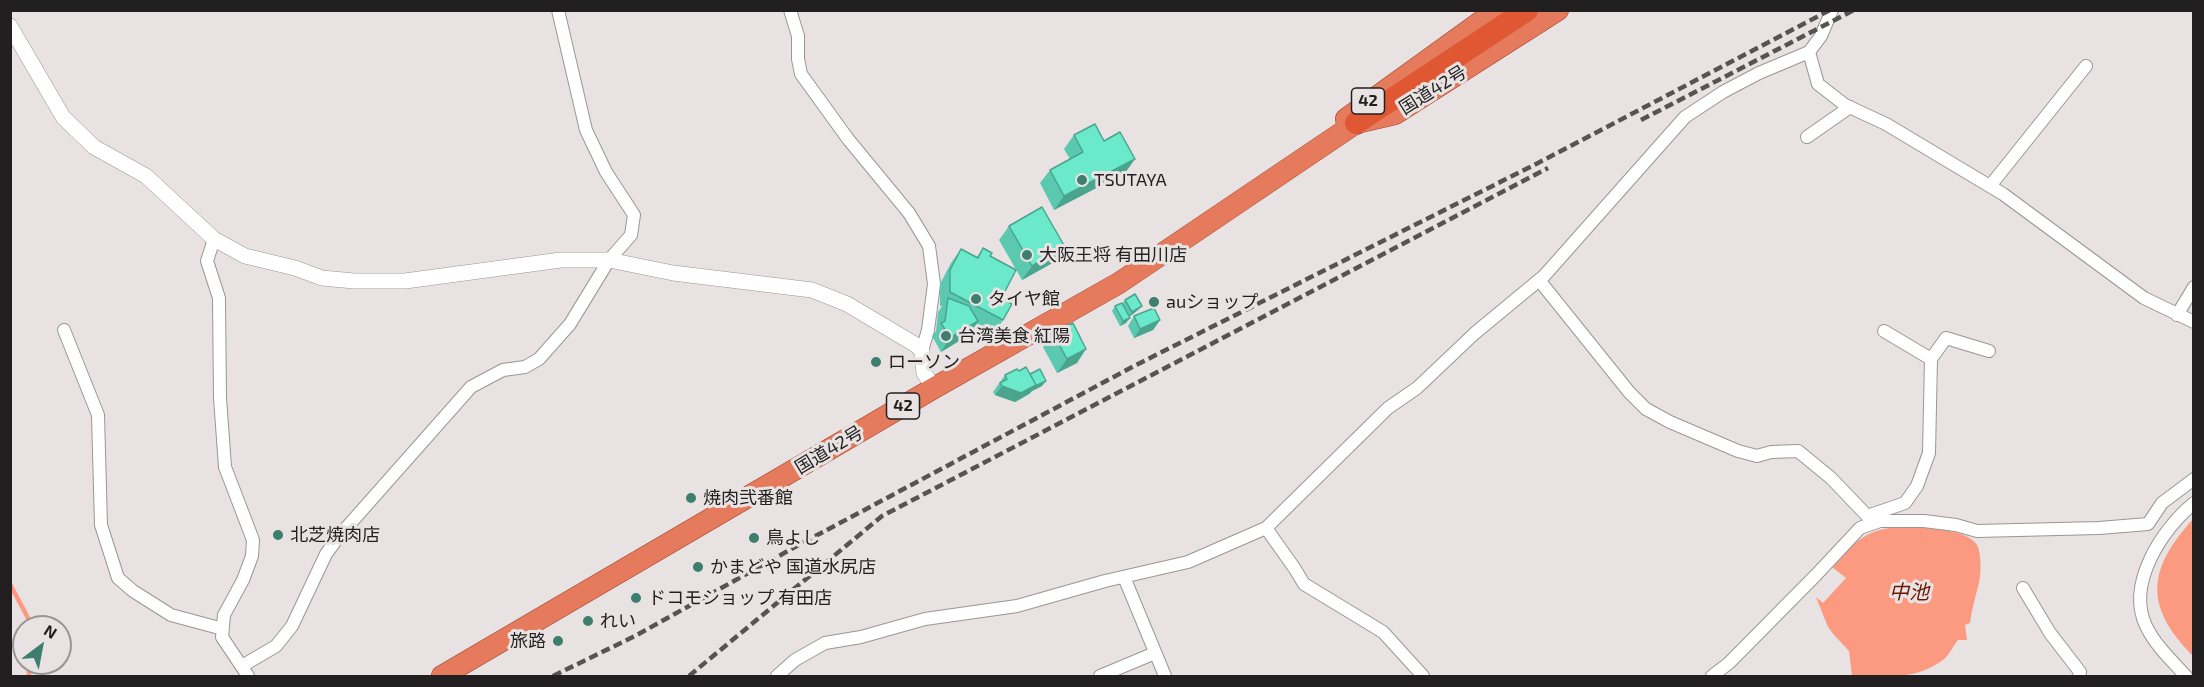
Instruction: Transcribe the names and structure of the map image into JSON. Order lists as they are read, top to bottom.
{
  "streets": {
    "highway": ["国道42号", "42"]
  },
  "water": ["中池"],
  "places": [
    "TSUTAYA",
    "大阪王将 有田川店",
    "タイヤ館",
    "auショップ",
    "台湾美食 紅陽",
    "ローソン",
    "焼肉弐番館",
    "北芝焼肉店",
    "鳥よし",
    "かまどや 国道水尻店",
    "ドコモショップ 有田店",
    "れい",
    "旅路"
  ],
  "north": "top right"
}
